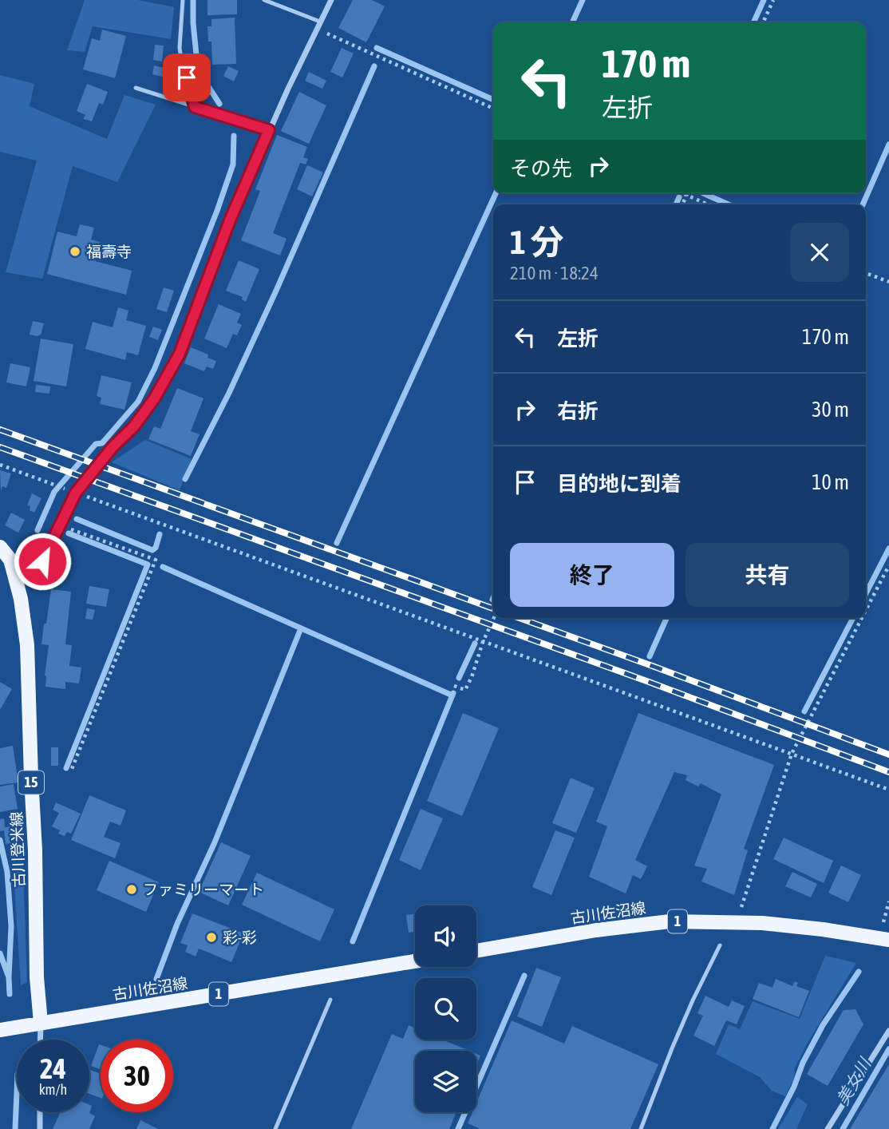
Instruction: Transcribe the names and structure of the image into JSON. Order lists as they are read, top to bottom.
{
  "streets": {
    "main road": [
      "15",
      "古川登米線",
      "古川佐沼線",
      "1"
    ]
  },
  "crossings": [
    ["古川登米線", "古川佐沼線"]
  ],
  "water": ["美女川"],
  "places": ["福壽寺", "ファミリーマート", "彩‐彩"],
  "page": {
    "turn": ["170 m", "左折"],
    "then": "その先",
    "heading": ["1 分", "210 m · 18:24"],
    "list": [
      {
        "name": "左折",
        "value": "170 m"
      },
      {
        "name": "右折",
        "value": "30 m"
      },
      {
        "name": "目的地に到着",
        "value": "10 m"
      }
    ],
    "buttons": ["終了", "共有"],
    "speed": "24 km/h",
    "limit": "30"
  }
}
